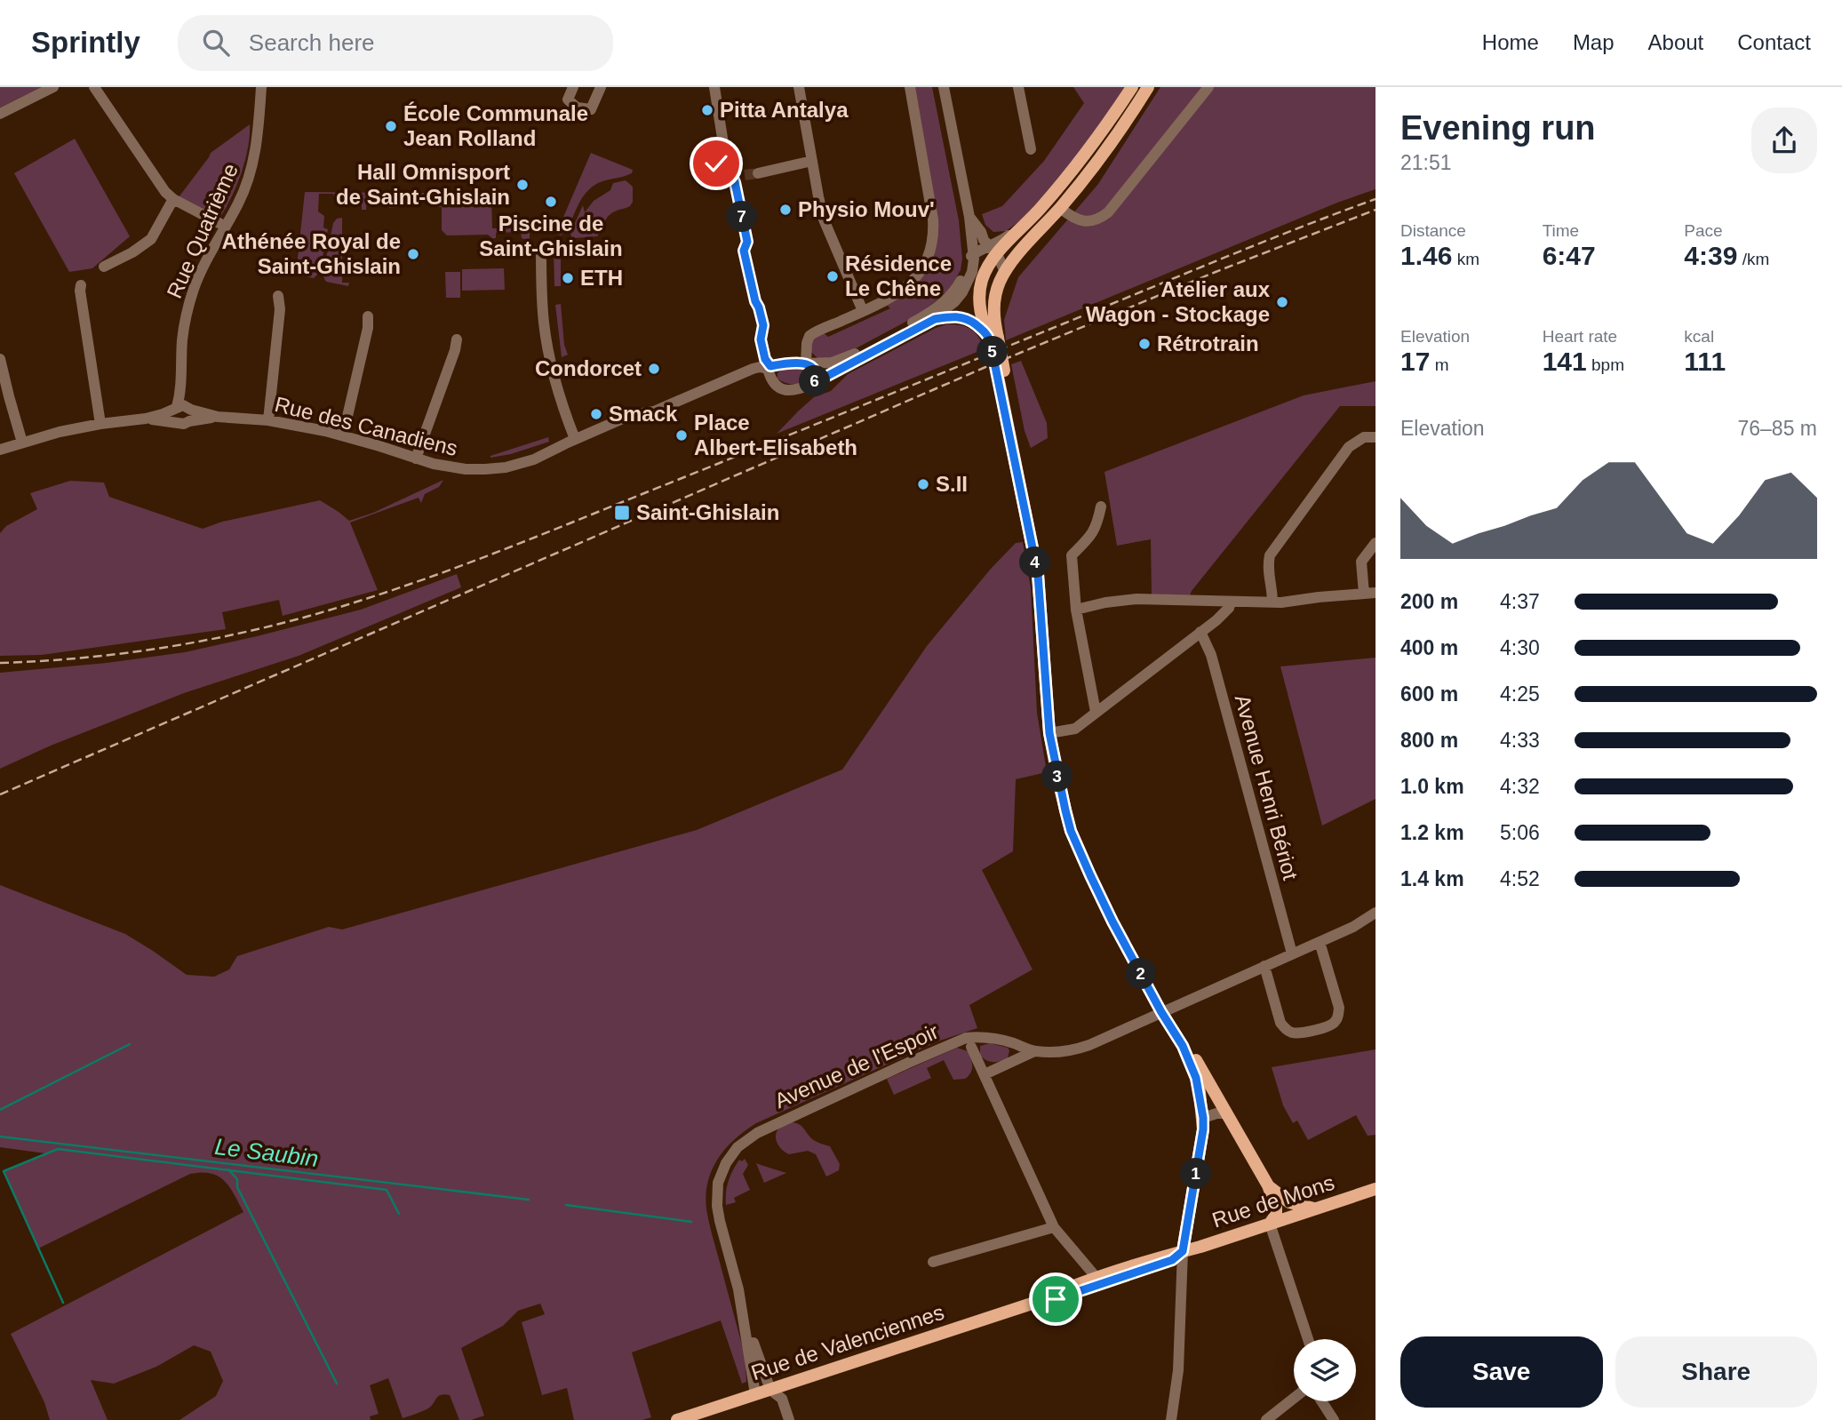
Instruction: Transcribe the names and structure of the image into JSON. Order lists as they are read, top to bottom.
{
  "streets": {
    "main road": ["Rue de Mons", "Rue de Valenciennes"],
    "street": [
      "Rue Quatrième",
      "Rue des Canadiens",
      "Avenue Henri Bériot",
      "Avenue de l'Espoir"
    ]
  },
  "crossings": [
    ["Rue Quatrième", "Rue des Canadiens"],
    ["Avenue Henri Bériot", "Avenue de l'Espoir"],
    ["Rue de Mons", "Rue de Valenciennes"]
  ],
  "water": ["Le Saubin"],
  "places": {
    "other": [
      "Pitta Antalya",
      "École Communale Jean Rolland",
      "Hall Omnisport de Saint-Ghislain",
      "Piscine de Saint-Ghislain",
      "Physio Mouv'",
      "Athénée Royal de Saint-Ghislain",
      "Résidence Le Chêne",
      "ETH",
      "Atelier aux Wagon - Stockage",
      "Rétrotrain",
      "Condorcet",
      "Smack",
      "Place Albert-Elisabeth",
      "S.II"
    ],
    "transit": ["Saint-Ghislain"]
  },
  "page": {
    "header": "Sprintly",
    "search": "Search here",
    "nav": [
      "Home",
      "Map",
      "About",
      "Contact"
    ],
    "heading": ["Evening run", "21:51"],
    "stats": [
      ["Distance", "1.46 km"],
      ["Time", "6:47"],
      ["Pace", "4:39 /km"],
      ["Elevation", "17 m"],
      ["Heart rate", "141 bpm"],
      ["kcal", "111"]
    ],
    "pins": [
      "7",
      "5",
      "6",
      "4",
      "3",
      "2",
      "1"
    ],
    "chart": ["Elevation", "76–85 m"],
    "list": [
      {
        "name": "200 m",
        "note": "4:37"
      },
      {
        "name": "400 m",
        "note": "4:30"
      },
      {
        "name": "600 m",
        "note": "4:25"
      },
      {
        "name": "800 m",
        "note": "4:33"
      },
      {
        "name": "1.0 km",
        "note": "4:32"
      },
      {
        "name": "1.2 km",
        "note": "5:06"
      },
      {
        "name": "1.4 km",
        "note": "4:52"
      }
    ],
    "buttons": ["Save", "Share"]
  }
}
